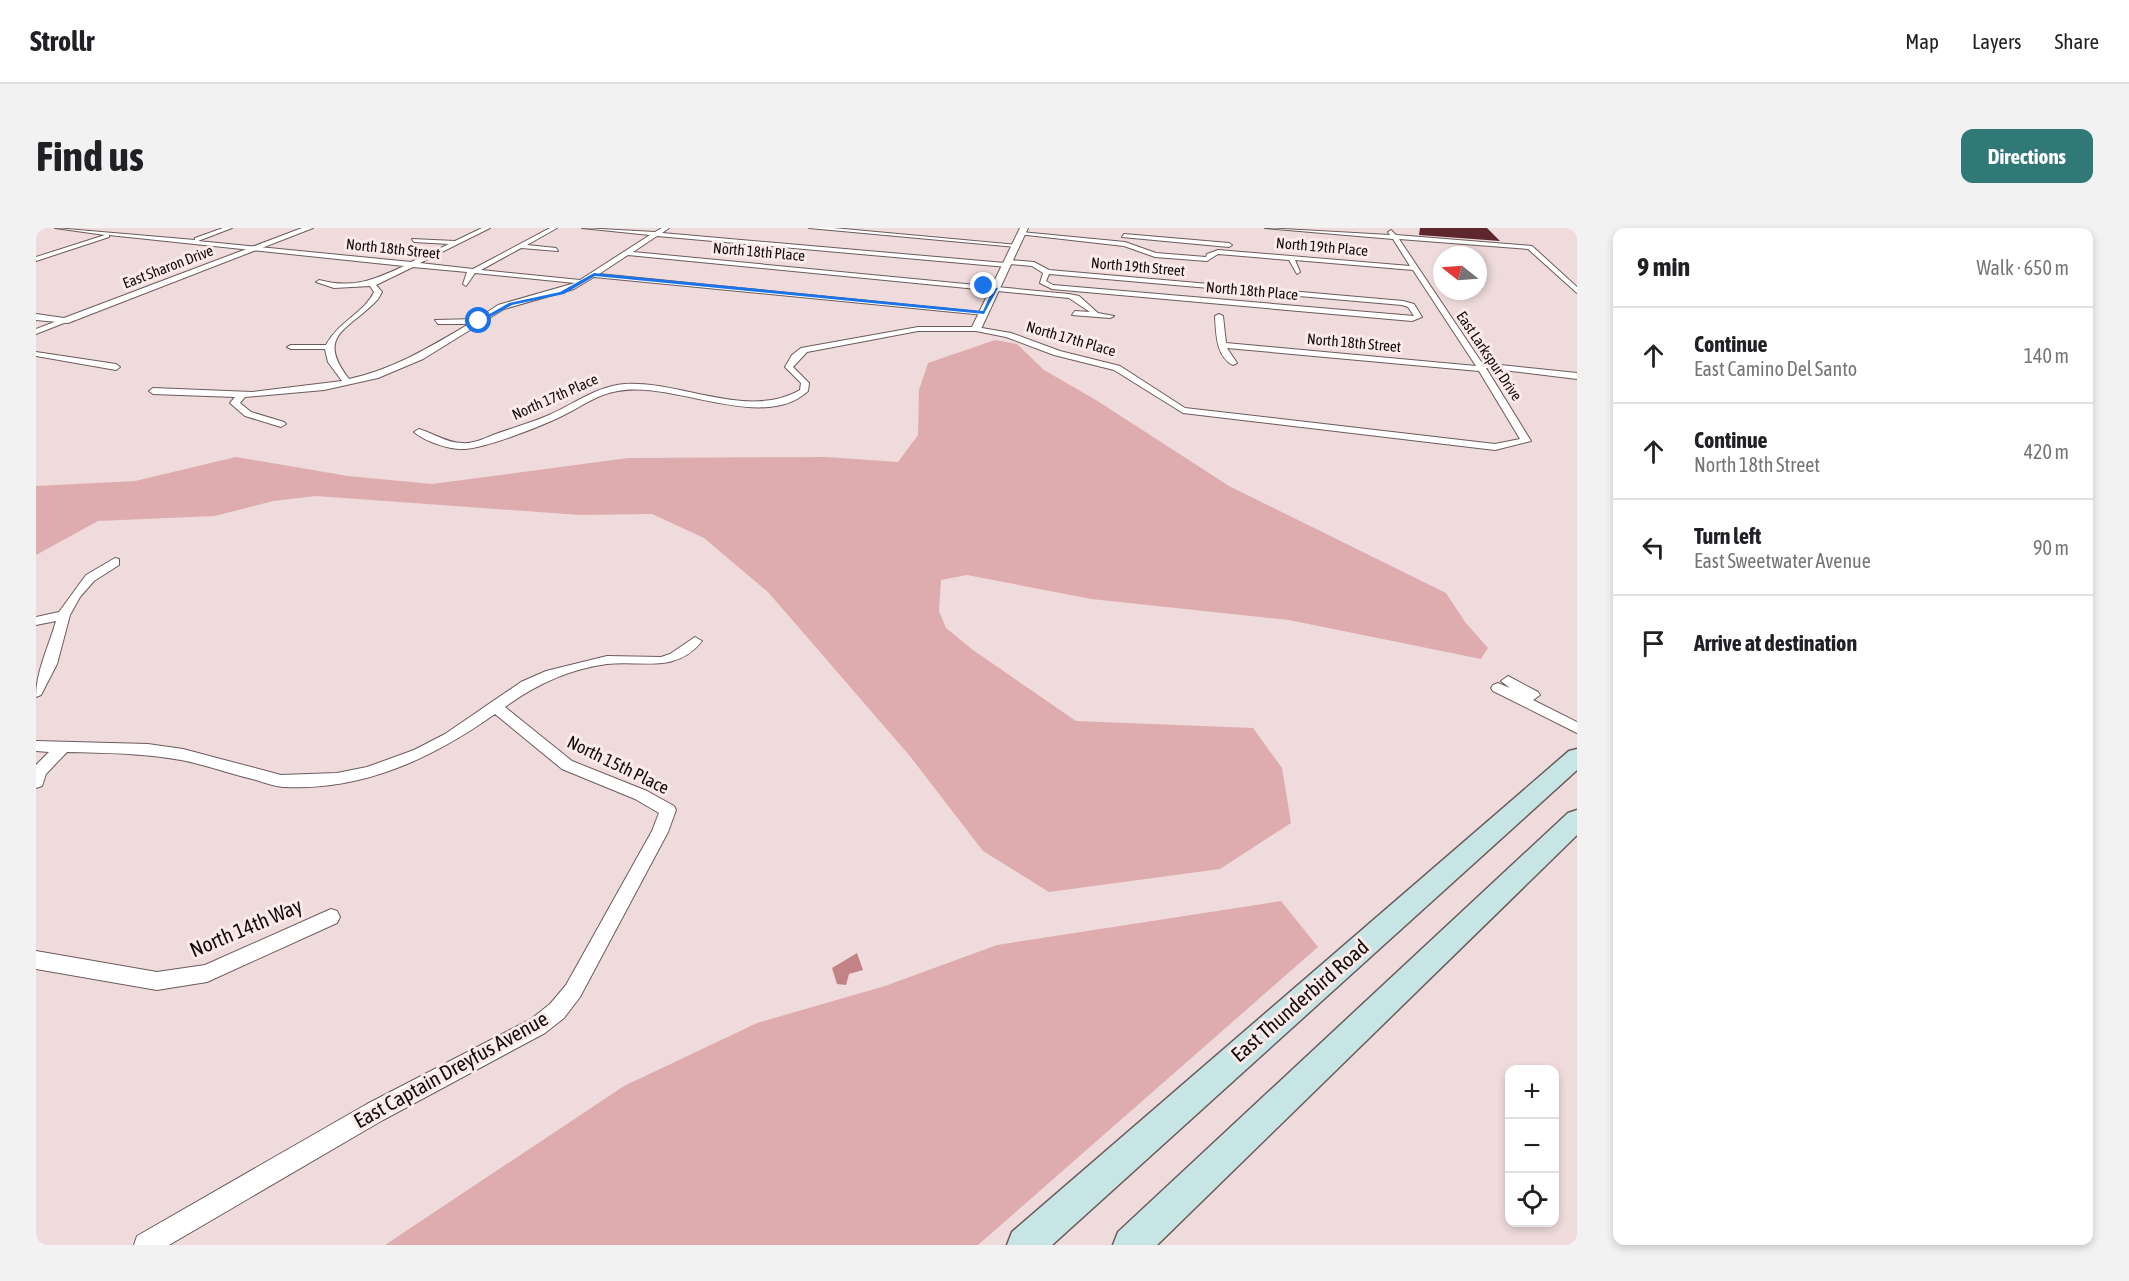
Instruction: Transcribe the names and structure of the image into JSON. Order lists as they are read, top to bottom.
{
  "streets": {
    "main road": ["East Thunderbird Road"],
    "street": [
      "North 19th Place",
      "North 18th Street",
      "North 18th Place",
      "East Sharon Drive",
      "North 19th Street",
      "North 17th Place",
      "East Larkspur Drive",
      "North 15th Place",
      "North 14th Way",
      "East Captain Dreyfus Avenue"
    ]
  },
  "crossings": [
    ["North 19th Place", "East Larkspur Drive"],
    ["North 18th Street", "East Sharon Drive"],
    ["North 18th Street", "East Larkspur Drive"],
    ["North 18th Place", "North 19th Street"],
    ["North 17th Place", "East Larkspur Drive"],
    ["North 15th Place", "East Captain Dreyfus Avenue"]
  ],
  "north": "left",
  "page": {
    "header": "Strollr",
    "nav": ["Map", "Layers", "Share"],
    "buttons": "Directions",
    "title": "Find us",
    "heading": ["9 min", "Walk · 650 m"],
    "list": [
      ["Continue", "East Camino Del Santo", "140 m"],
      ["Continue", "North 18th Street", "420 m"],
      ["Turn left", "East Sweetwater Avenue", "90 m"],
      "Arrive at destination"
    ],
    "map_buttons": ["+", "−"]
  }
}
